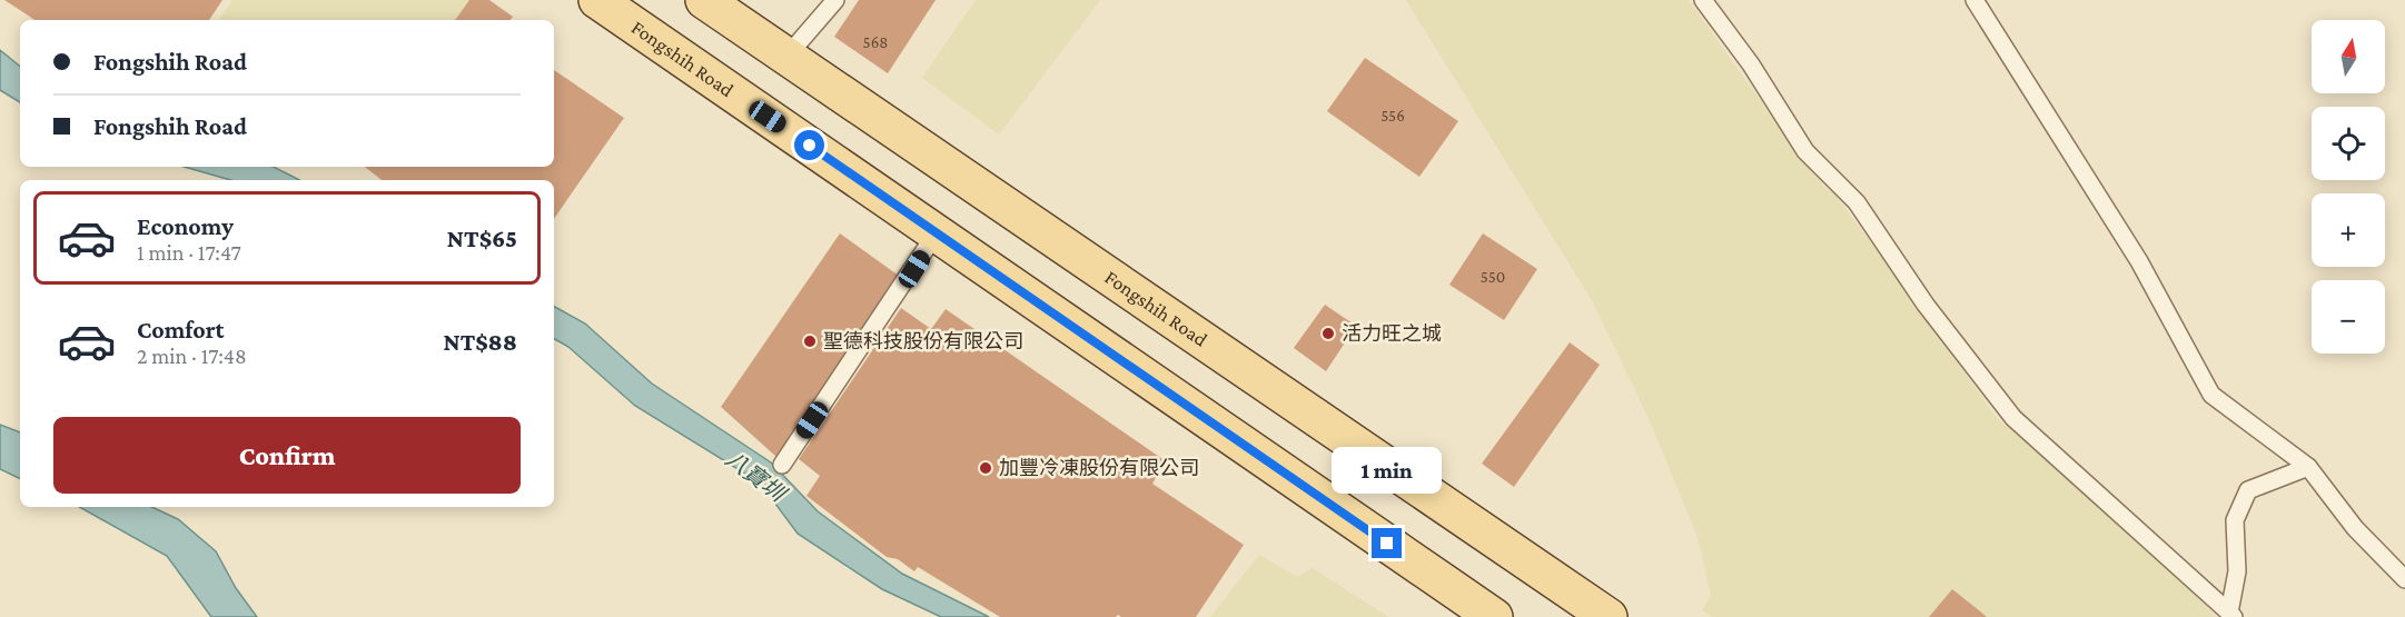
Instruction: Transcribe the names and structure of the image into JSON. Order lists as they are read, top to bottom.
{
  "streets": {
    "main road": ["Fongshih Road"]
  },
  "water": ["八寶圳"],
  "places": ["活力旺之城", "聖德科技股份有限公司", "加豐冷凍股份有限公司"],
  "house_numbers": ["568", "556", "550"],
  "north": "top",
  "page": {
    "map_buttons": ["+", "−"],
    "banner": ["Fongshih Road", "Fongshih Road"],
    "list": [
      {
        "name": "Economy",
        "note": "1 min · 17:47",
        "value": "NT$65"
      },
      {
        "name": "Comfort",
        "note": "2 min · 17:48",
        "value": "NT$88"
      }
    ],
    "buttons": "Confirm",
    "bubble": "1 min"
  }
}
